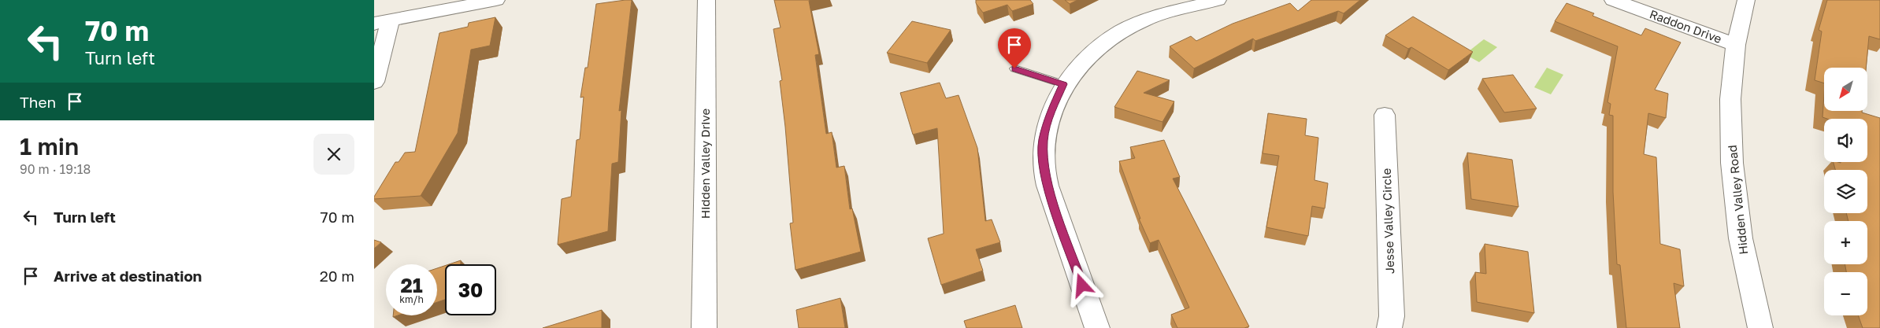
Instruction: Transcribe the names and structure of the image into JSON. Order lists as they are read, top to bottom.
{
  "streets": {
    "street": [
      "Raddon Drive",
      "Hidden Valley Drive",
      "Hidden Valley Road",
      "Jesse Valley Circle"
    ]
  },
  "crossings": [
    ["Raddon Drive", "Hidden Valley Road"]
  ],
  "north": "bottom left",
  "page": {
    "turn": ["70 m", "Turn left"],
    "map_buttons": ["+", "−"],
    "then": "Then",
    "heading": ["1 min", "90 m · 19:18"],
    "list": [
      {
        "name": "Turn left",
        "value": "70 m"
      },
      {
        "name": "Arrive at destination",
        "value": "20 m"
      }
    ],
    "speed": "21 km/h",
    "limit": "30"
  }
}
